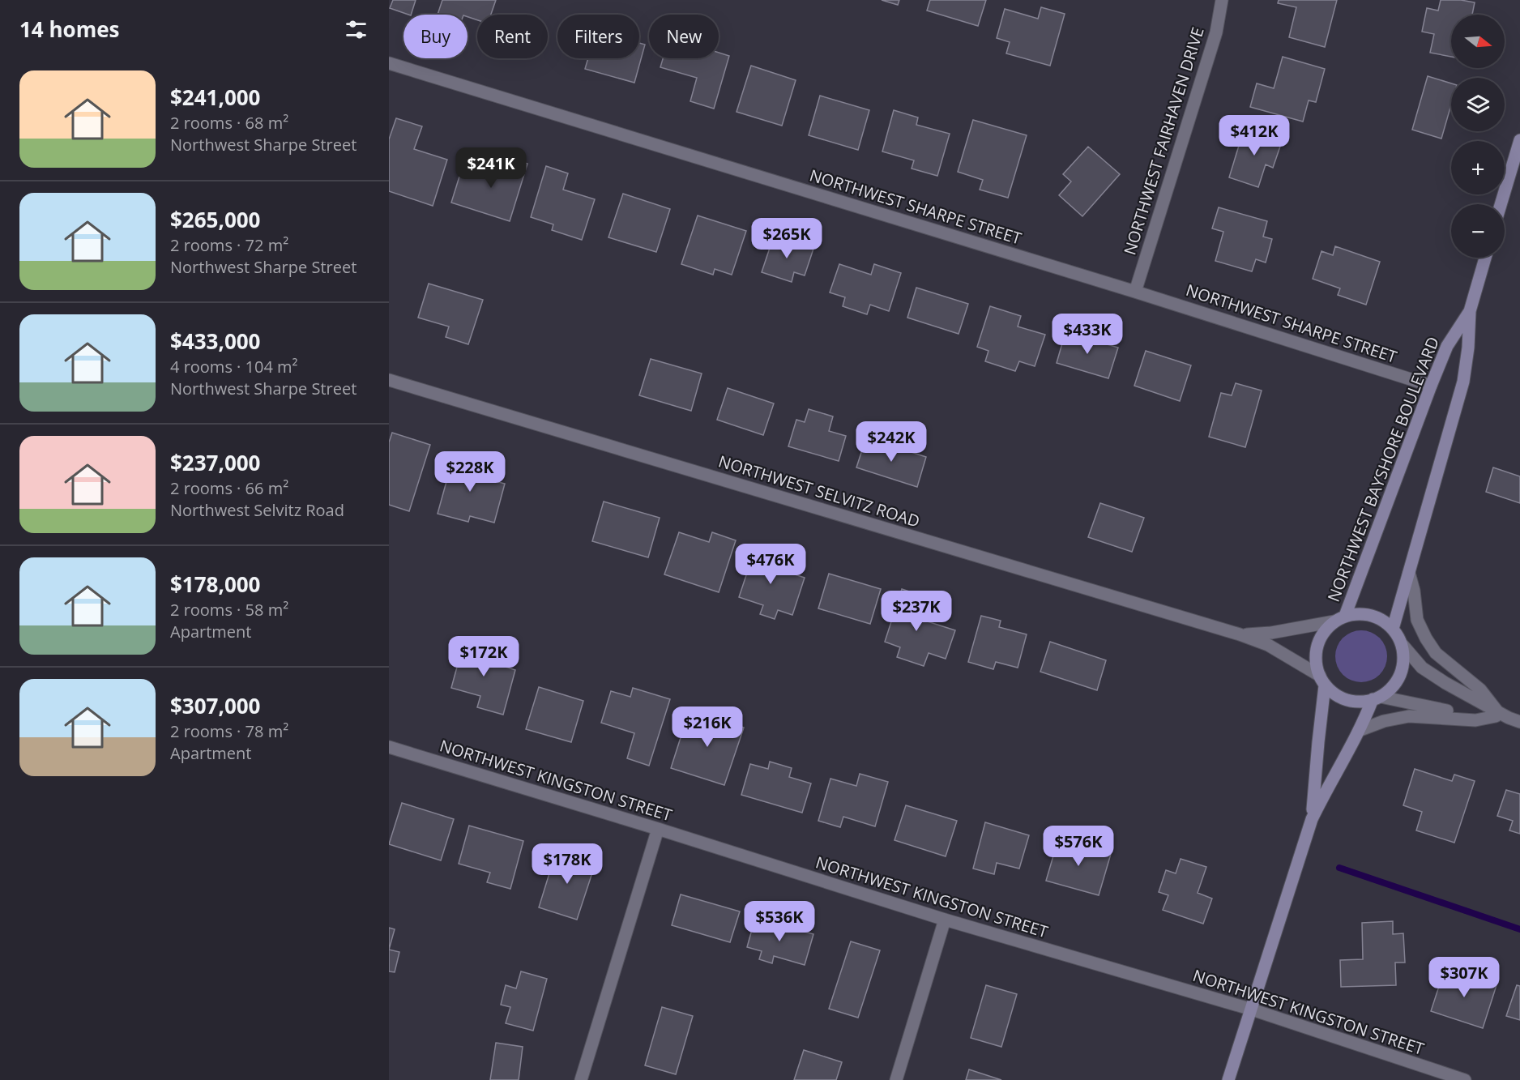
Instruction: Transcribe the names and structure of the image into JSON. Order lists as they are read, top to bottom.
{
  "streets": {
    "main road": ["NORTHWEST BAYSHORE BOULEVARD"],
    "street": [
      "NORTHWEST FAIRHAVEN DRIVE",
      "NORTHWEST SHARPE STREET",
      "NORTHWEST SELVITZ ROAD",
      "NORTHWEST KINGSTON STREET"
    ]
  },
  "crossings": [
    ["NORTHWEST FAIRHAVEN DRIVE", "NORTHWEST SHARPE STREET"],
    ["NORTHWEST SHARPE STREET", "NORTHWEST BAYSHORE BOULEVARD"],
    ["NORTHWEST BAYSHORE BOULEVARD", "NORTHWEST SELVITZ ROAD"]
  ],
  "north": "right",
  "page": {
    "heading": "14 homes",
    "map_buttons": ["+", "−"],
    "chip": [
      "Buy",
      "Rent",
      "Filters",
      "New"
    ],
    "list": [
      {
        "name": "$241,000",
        "note": "2 rooms · 68 m² · Northwest Sharpe Street"
      },
      {
        "name": "$265,000",
        "note": "2 rooms · 72 m² · Northwest Sharpe Street"
      },
      {
        "name": "$433,000",
        "note": "4 rooms · 104 m² · Northwest Sharpe Street"
      },
      {
        "name": "$237,000",
        "note": "2 rooms · 66 m² · Northwest Selvitz Road"
      },
      {
        "name": "$178,000",
        "note": "2 rooms · 58 m² · Apartment"
      },
      {
        "name": "$307,000",
        "note": "2 rooms · 78 m² · Apartment"
      }
    ],
    "price": [
      "$412K",
      "$241K",
      "$265K",
      "$433K",
      "$242K",
      "$228K",
      "$476K",
      "$237K",
      "$172K",
      "$216K",
      "$576K",
      "$178K",
      "$536K",
      "$307K"
    ]
  }
}
